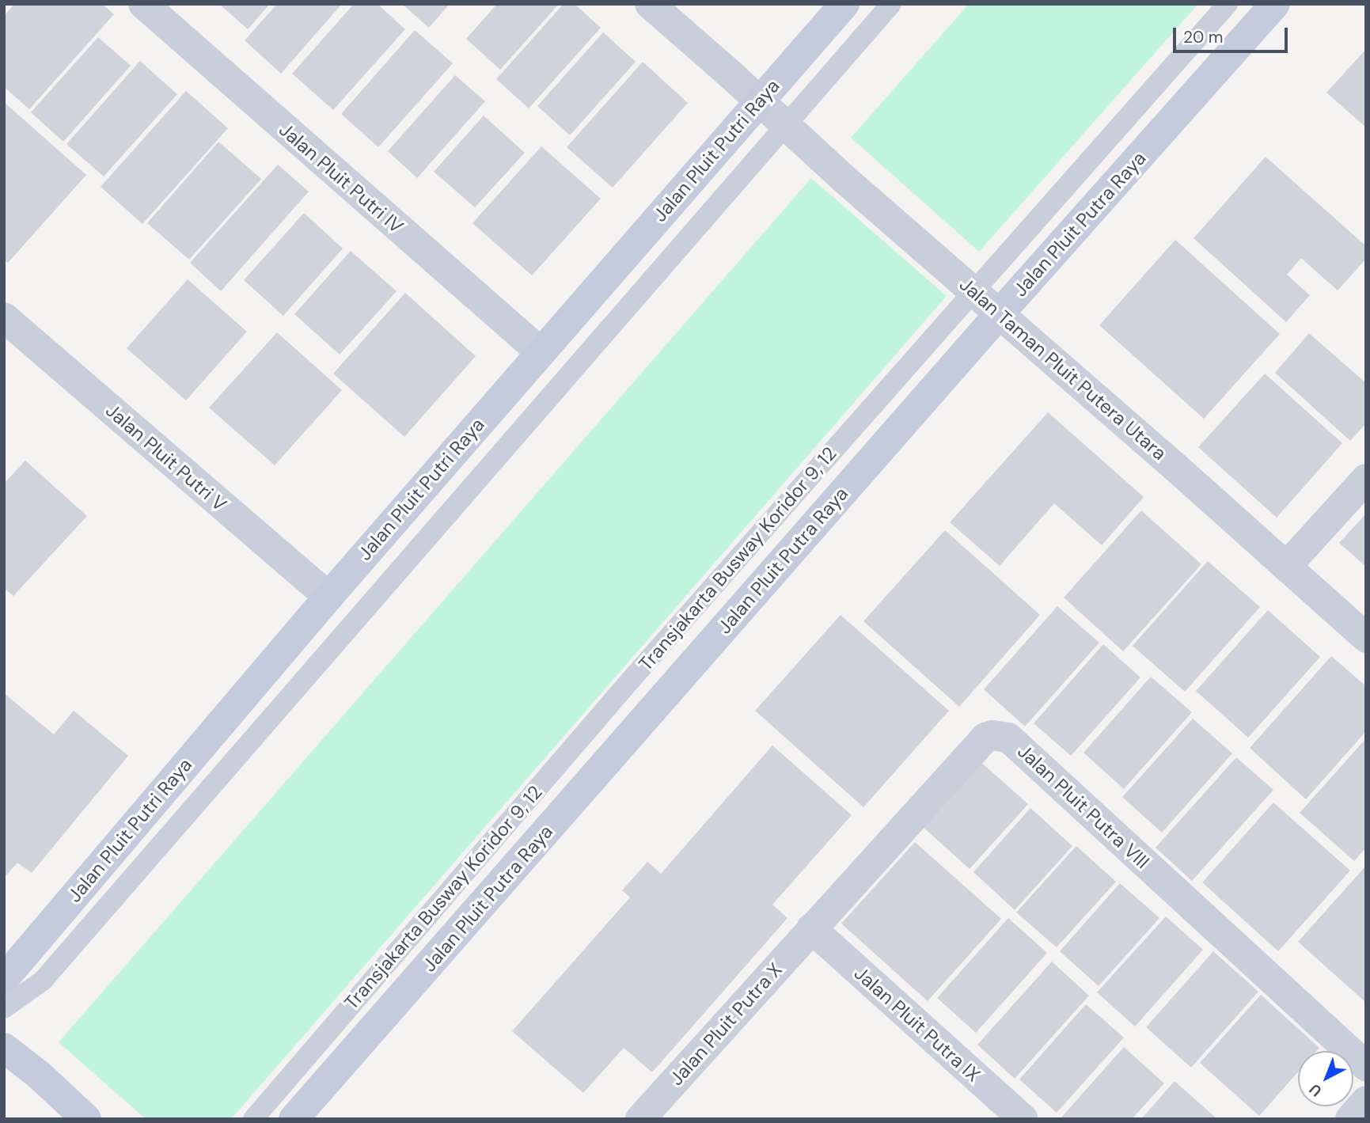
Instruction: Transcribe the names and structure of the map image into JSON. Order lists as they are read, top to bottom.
{
  "streets": {
    "street": [
      "Jalan Pluit Putri Raya",
      "Jalan Pluit Putri IV",
      "Jalan Pluit Putra Raya",
      "Jalan Taman Pluit Putera Utara",
      "Jalan Pluit Putri V",
      "Jalan Pluit Putra VIII",
      "Jalan Pluit Putra X",
      "Jalan Pluit Putra IX"
    ],
    "lane": ["Transjakarta Busway Koridor 9, 12"]
  },
  "crossings": [
    ["Jalan Pluit Putri Raya", "Jalan Pluit Putri IV"],
    ["Jalan Pluit Putri Raya", "Jalan Taman Pluit Putera Utara"],
    ["Jalan Pluit Putri Raya", "Jalan Pluit Putri V"],
    ["Jalan Pluit Putra Raya", "Jalan Taman Pluit Putera Utara"],
    ["Jalan Taman Pluit Putera Utara", "Transjakarta Busway Koridor 9, 12"],
    ["Jalan Pluit Putra VIII", "Jalan Pluit Putra X"],
    ["Jalan Pluit Putra VIII", "Jalan Pluit Putra IX"],
    ["Jalan Pluit Putra X", "Jalan Pluit Putra IX"]
  ],
  "scale_bar": "20 m",
  "north": "bottom left"
}
